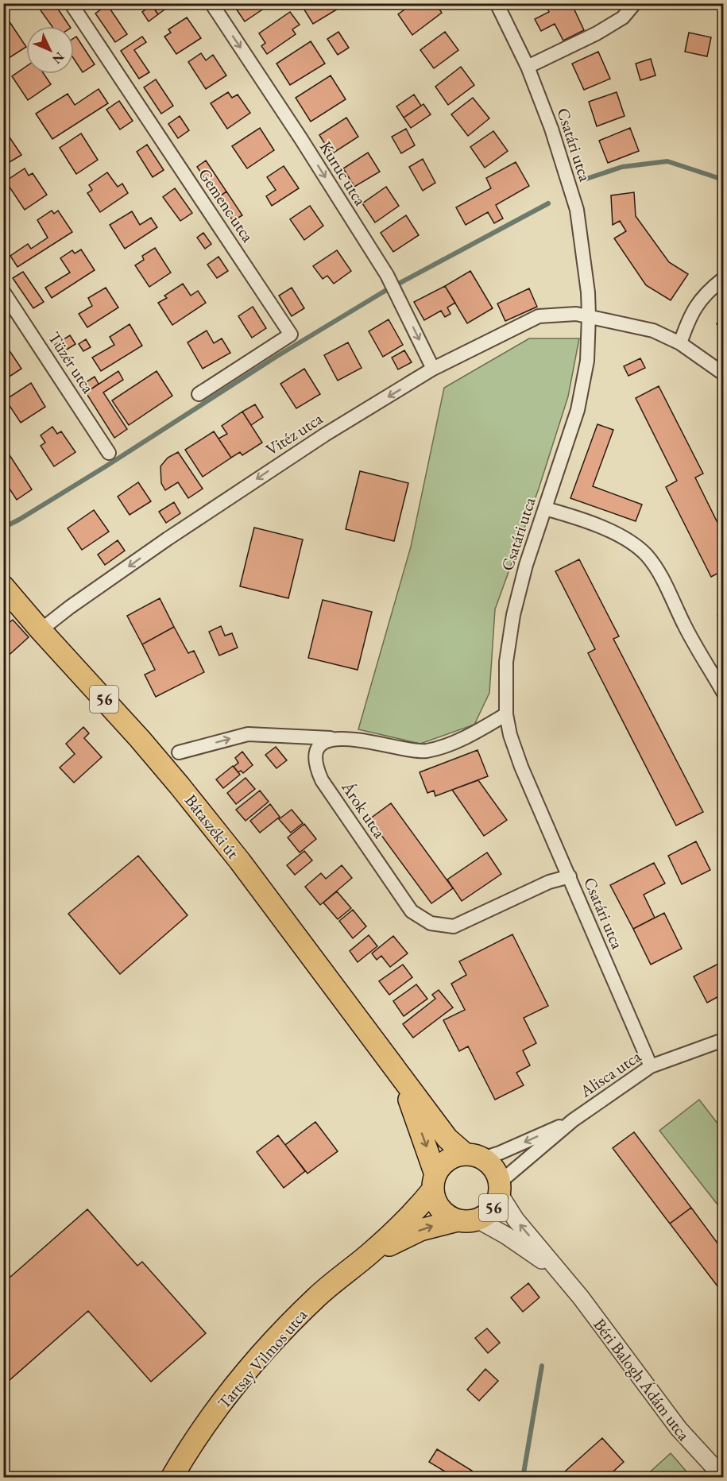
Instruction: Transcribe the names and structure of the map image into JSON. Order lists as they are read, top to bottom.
{
  "streets": {
    "main road": ["56", "Bátaszéki út", "Tartsay Vilmos utca"],
    "street": [
      "Csatári utca",
      "Kuruc utca",
      "Gemenc utca",
      "Tüzér utca",
      "Vitéz utca",
      "Árok utca",
      "Alisca utca",
      "Béri Balogh Ádám utca"
    ]
  },
  "crossings": [
    ["Csatári utca", "Vitéz utca"],
    ["Csatári utca", "Árok utca"],
    ["Csatári utca", "Alisca utca"],
    ["Kuruc utca", "Vitéz utca"],
    ["Vitéz utca", "Bátaszéki út"],
    ["56", "Bátaszéki út"],
    ["56", "Alisca utca"],
    ["56", "Tartsay Vilmos utca"],
    ["56", "Béri Balogh Ádám utca"],
    ["Alisca utca", "Béri Balogh Ádám utca"]
  ],
  "one_way": ["Kuruc utca", "Vitéz utca"],
  "north": "bottom right"
}
